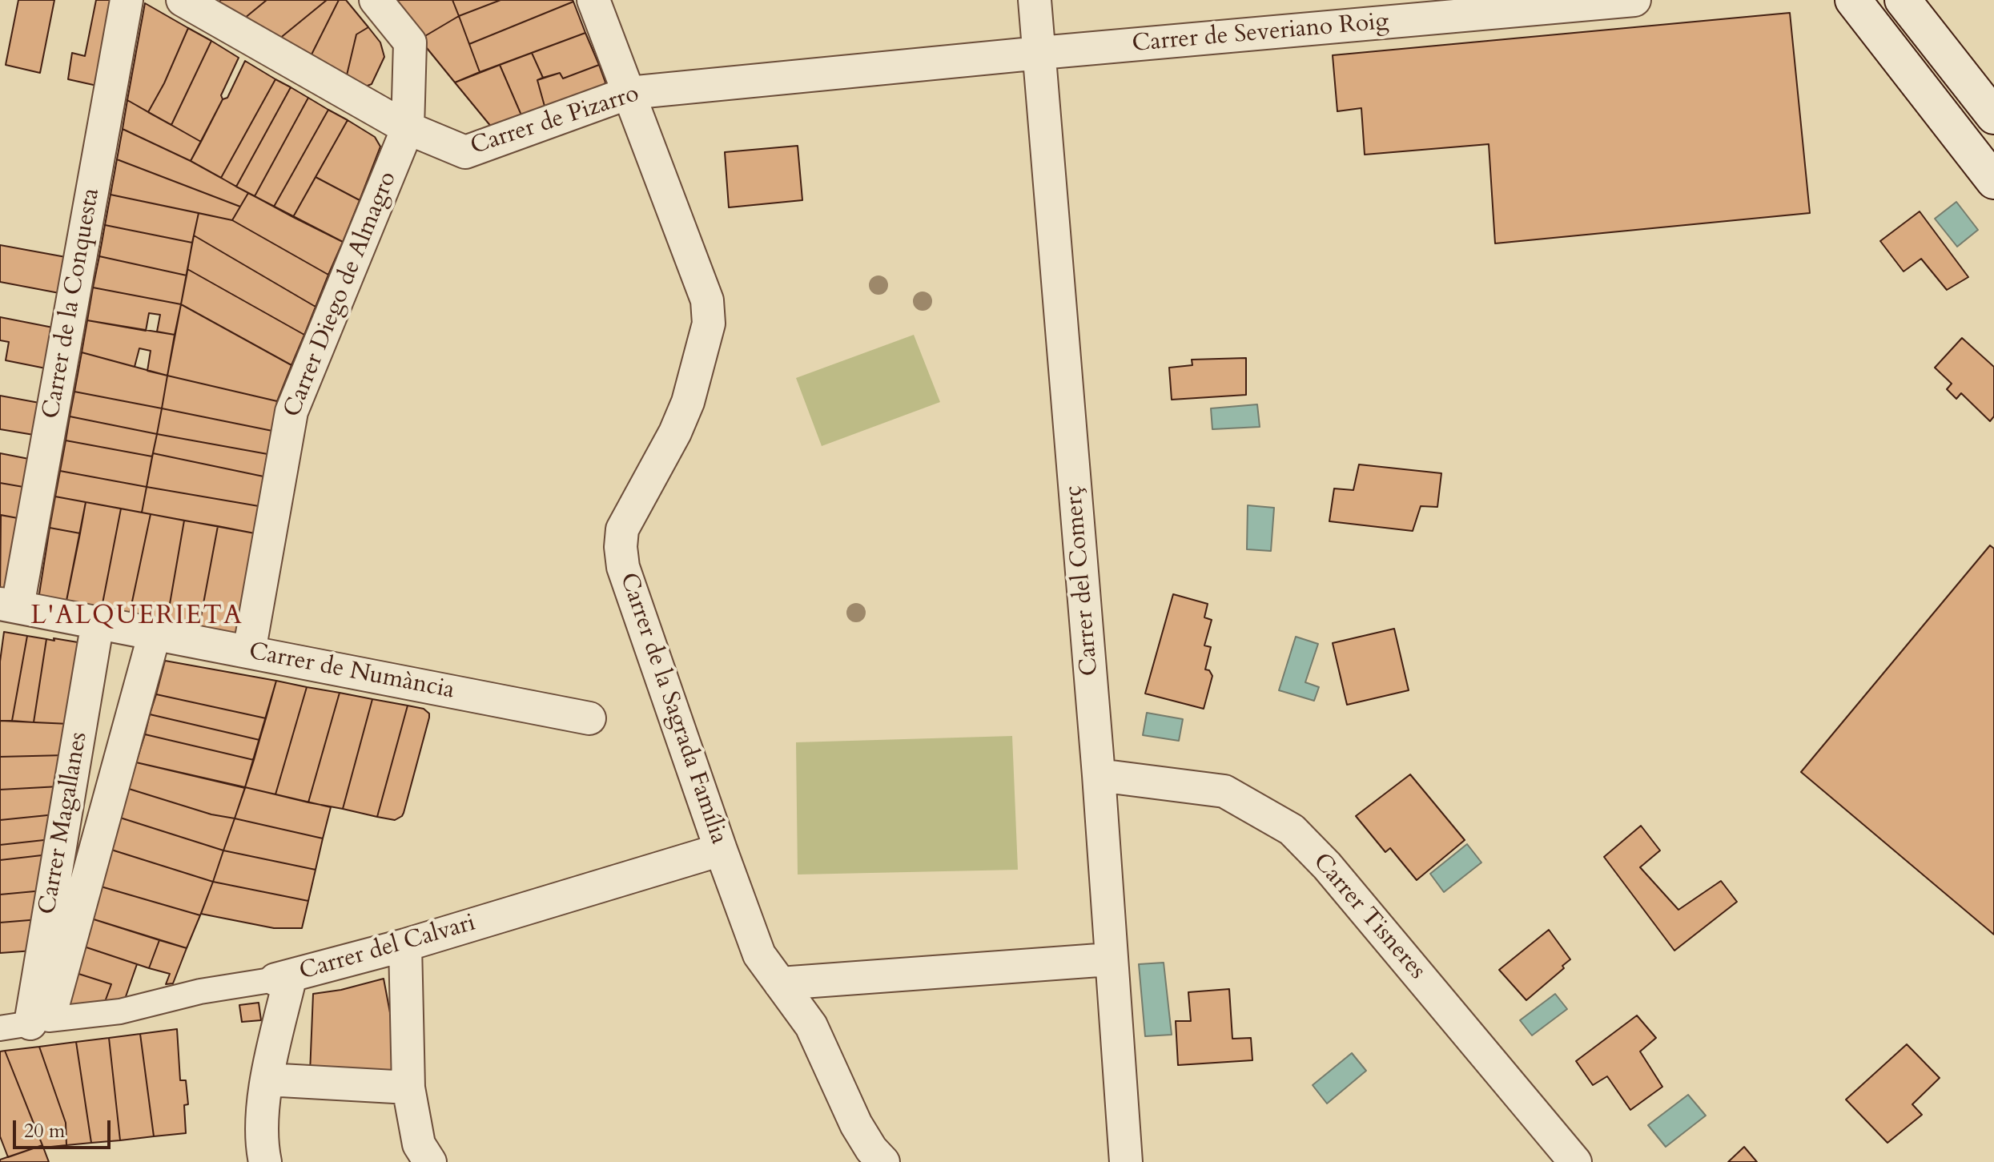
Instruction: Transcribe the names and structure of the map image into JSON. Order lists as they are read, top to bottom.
{
  "streets": {
    "street": [
      "Carrer de Severiano Roig",
      "Carrer de Pizarro",
      "Carrer Diego de Almagro",
      "Carrer de la Conquesta",
      "Carrer del Comerç",
      "Carrer de Numància",
      "Carrer de la Sagrada Família",
      "Carrer Magallanes",
      "Carrer Tisneres",
      "Carrer del Calvari"
    ]
  },
  "crossings": [
    ["Carrer de Severiano Roig", "Carrer de Pizarro"],
    ["Carrer de Severiano Roig", "Carrer del Comerç"],
    ["Carrer de Pizarro", "Carrer Diego de Almagro"],
    ["Carrer de Pizarro", "Carrer del Comerç"],
    ["Carrer de Pizarro", "Carrer de la Sagrada Família"],
    ["Carrer Diego de Almagro", "Carrer de Numància"],
    ["Carrer de la Conquesta", "Carrer de Numància"],
    ["Carrer del Comerç", "Carrer Tisneres"],
    ["Carrer de Numància", "Carrer Magallanes"],
    ["Carrer de la Sagrada Família", "Carrer del Calvari"],
    ["Carrer Magallanes", "Carrer del Calvari"]
  ],
  "districts": ["L'ALQUERIETA"],
  "scale_bar": "20 m"
}
